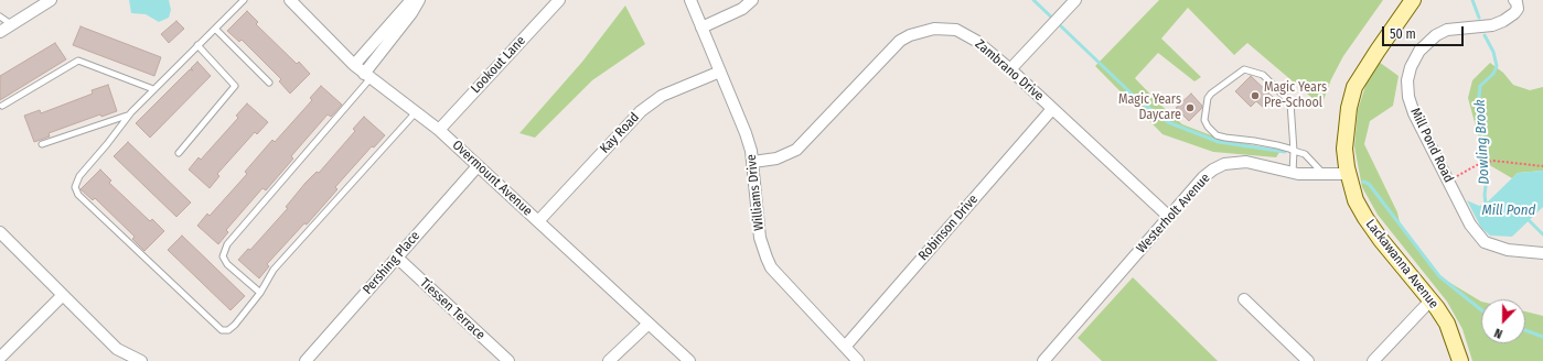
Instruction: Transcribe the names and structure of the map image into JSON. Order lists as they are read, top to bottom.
{
  "streets": {
    "street": [
      "Lookout Lane",
      "Zambrano Drive",
      "Kay Road",
      "Mill Pond Road",
      "Overmount Avenue",
      "Williams Drive",
      "Westerholt Avenue",
      "Robinson Drive",
      "Pershing Place",
      "Lackawanna Avenue",
      "Tiessen Terrace"
    ]
  },
  "crossings": [
    ["Lookout Lane", "Overmount Avenue"],
    ["Zambrano Drive", "Williams Drive"],
    ["Zambrano Drive", "Westerholt Avenue"],
    ["Zambrano Drive", "Robinson Drive"],
    ["Kay Road", "Overmount Avenue"],
    ["Kay Road", "Williams Drive"],
    ["Overmount Avenue", "Pershing Place"],
    ["Williams Drive", "Robinson Drive"],
    ["Westerholt Avenue", "Lackawanna Avenue"],
    ["Pershing Place", "Tiessen Terrace"]
  ],
  "water": ["Dowling Brook", "Mill Pond"],
  "places": ["Magic Years Pre-School", "Magic Years Daycare"],
  "scale_bar": "50 m",
  "north": "bottom"
}
